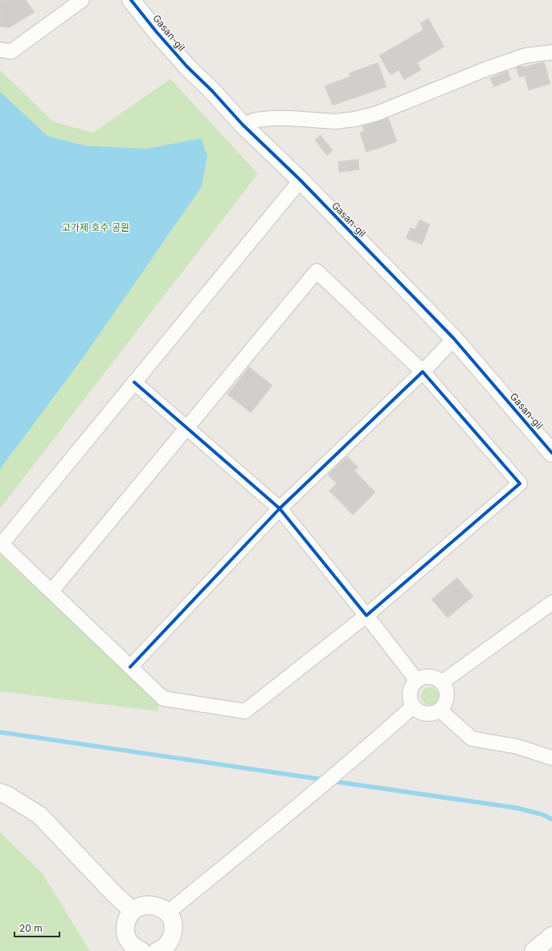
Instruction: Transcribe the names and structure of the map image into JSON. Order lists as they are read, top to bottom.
{
  "streets": {
    "street": ["Gasan-gil"]
  },
  "parks": ["고가제 호수 공원"],
  "scale_bar": "20 m"
}
